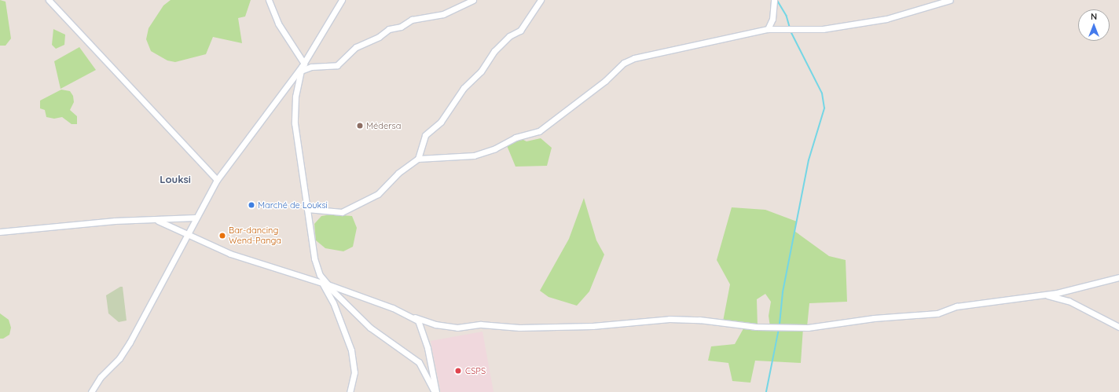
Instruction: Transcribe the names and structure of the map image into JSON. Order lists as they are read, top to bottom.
{
  "districts": ["Louksi"],
  "places": [
    "Médersa",
    "Marché de Louksi",
    "Bar-dancing Wend-Panga",
    "CSPS"
  ],
  "north": "top"
}
